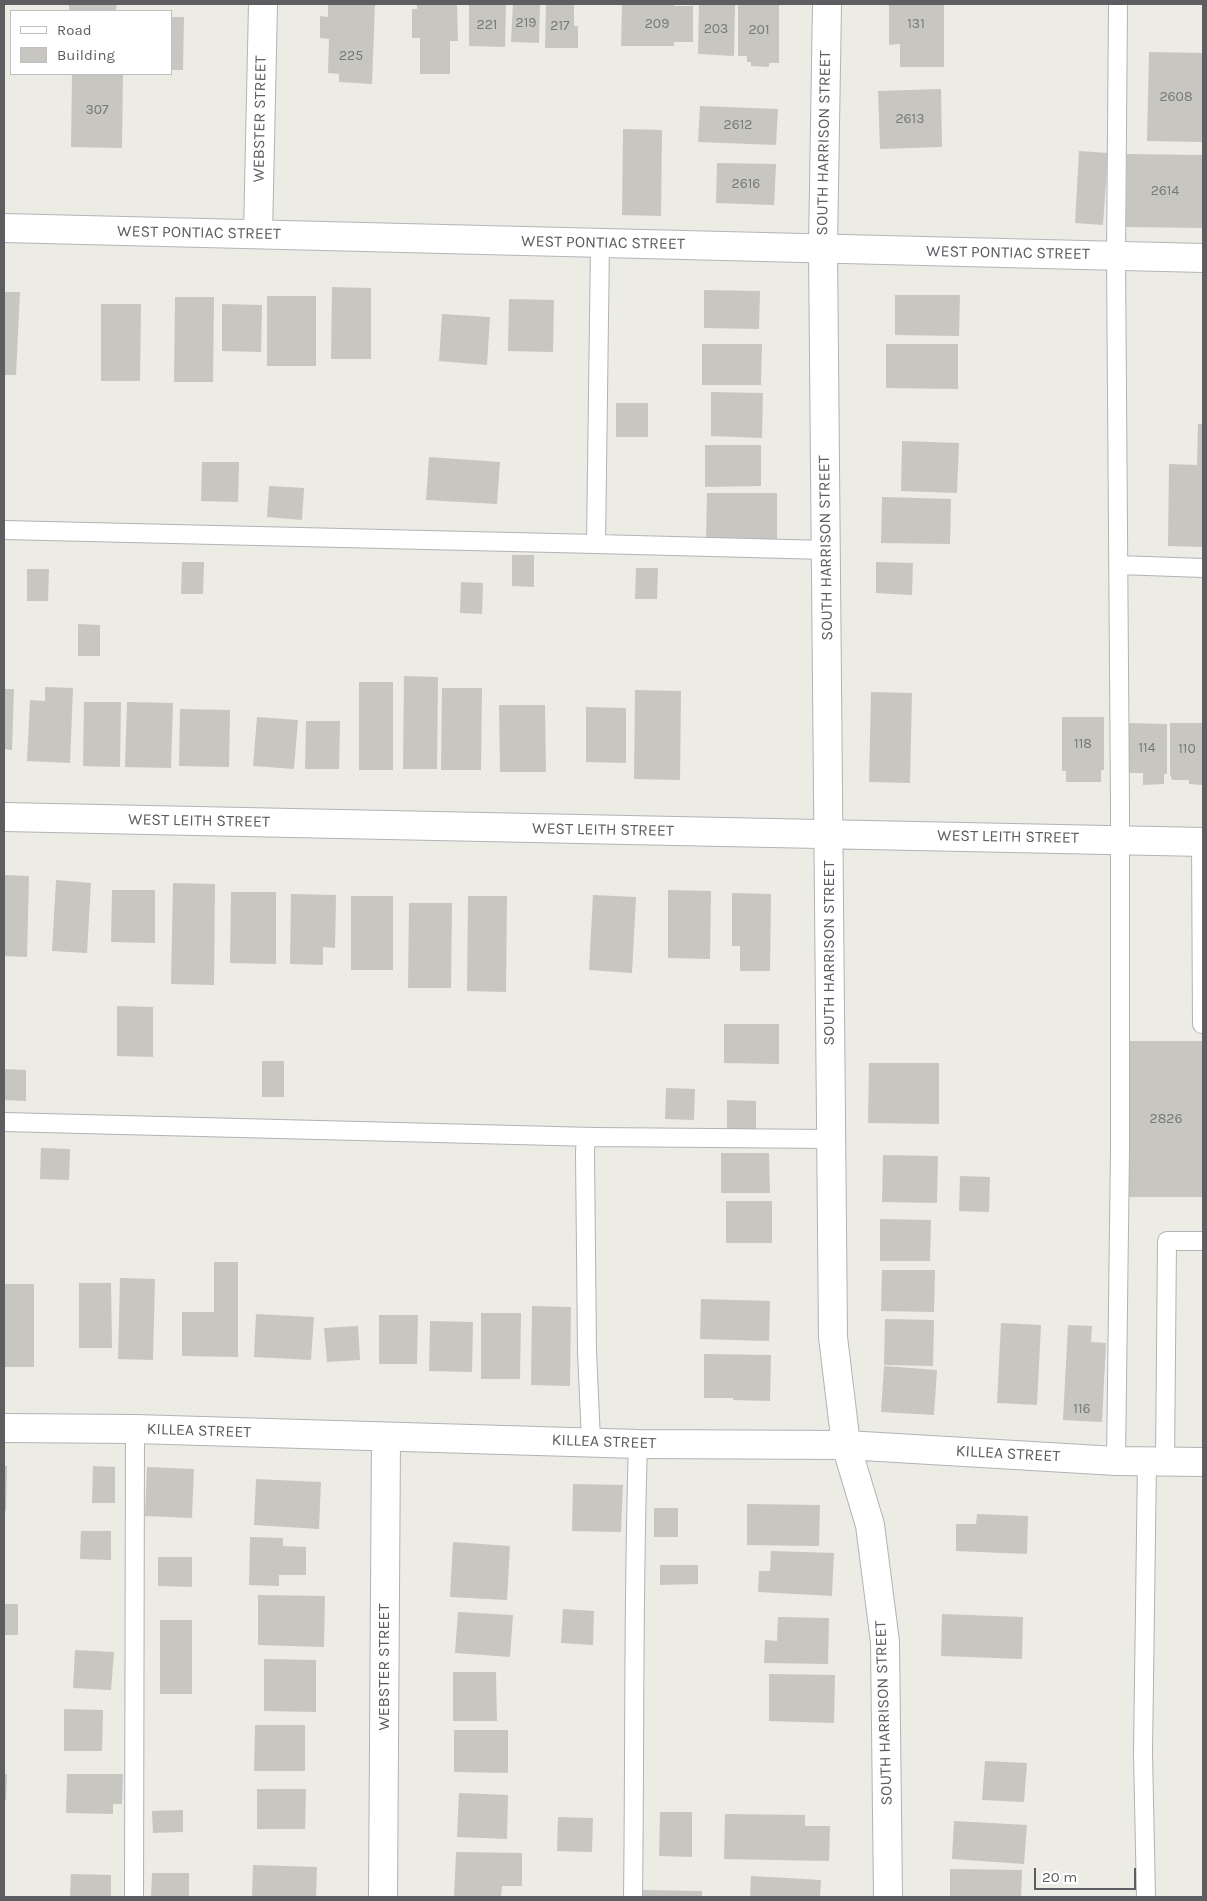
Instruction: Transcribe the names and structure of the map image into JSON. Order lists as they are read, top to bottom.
{
  "streets": {
    "street": [
      "WEBSTER STREET",
      "SOUTH HARRISON STREET",
      "WEST PONTIAC STREET",
      "WEST LEITH STREET",
      "KILLEA STREET"
    ]
  },
  "crossings": [
    ["WEBSTER STREET", "WEST PONTIAC STREET"],
    ["WEBSTER STREET", "KILLEA STREET"],
    ["SOUTH HARRISON STREET", "WEST PONTIAC STREET"],
    ["SOUTH HARRISON STREET", "WEST LEITH STREET"],
    ["SOUTH HARRISON STREET", "KILLEA STREET"]
  ],
  "house_numbers": [
    "219",
    "209",
    "131",
    "221",
    "217",
    "203",
    "201",
    "225",
    "2608",
    "307",
    "2613",
    "2612",
    "2616",
    "2614",
    "118",
    "114",
    "110",
    "2826",
    "116"
  ],
  "legend": ["Road", "Building"],
  "scale_bar": "20 m"
}
